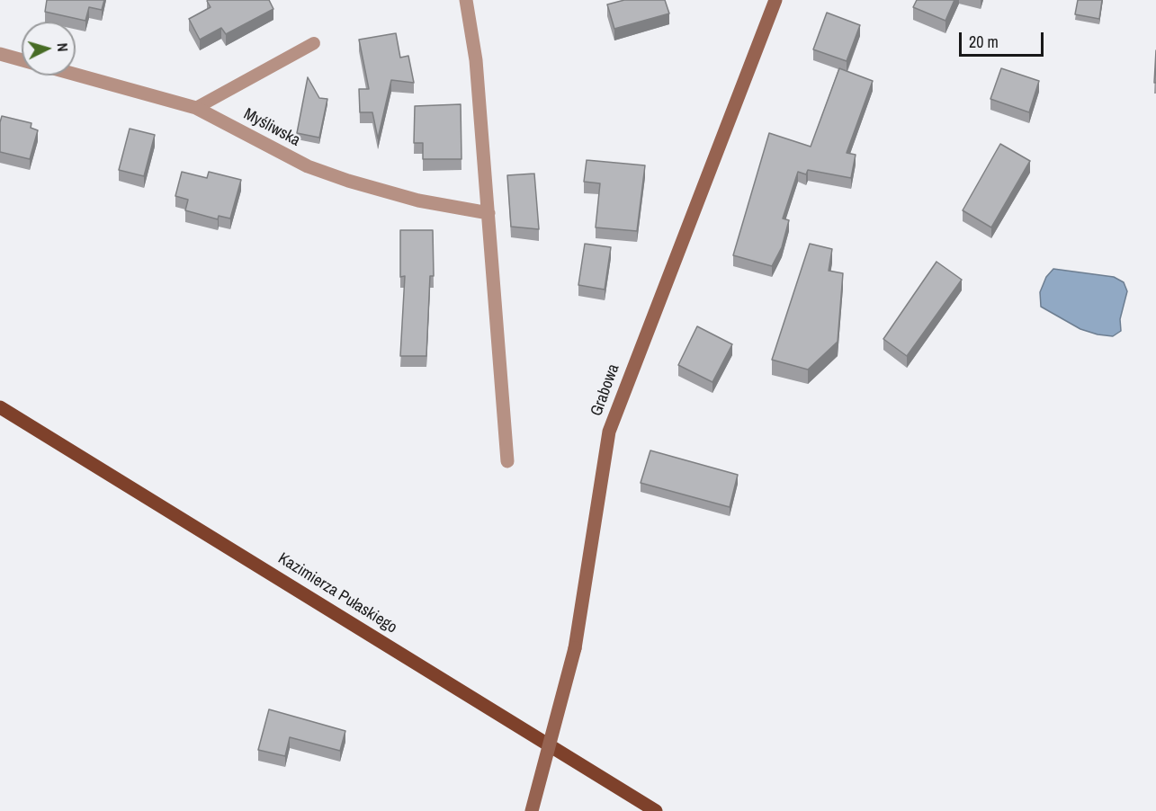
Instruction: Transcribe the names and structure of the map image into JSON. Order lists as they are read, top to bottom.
{
  "streets": {
    "main road": ["Kazimierza Pułaskiego"],
    "street": ["Myśliwska", "Grabowa"]
  },
  "scale_bar": "20 m",
  "north": "right"
}
